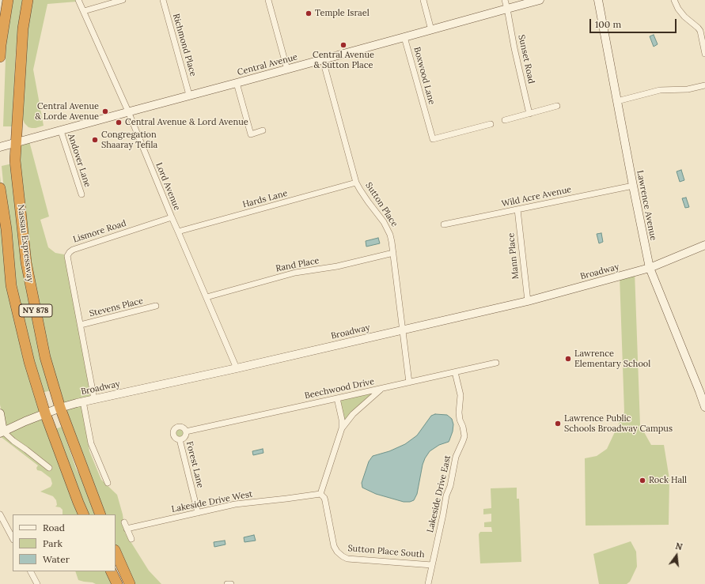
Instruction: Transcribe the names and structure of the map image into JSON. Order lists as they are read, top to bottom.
{
  "streets": {
    "highway": ["Nassau Expressway", "NY 878"],
    "street": [
      "Richmond Place",
      "Sunset Road",
      "Central Avenue",
      "Boxwood Lane",
      "Andover Lane",
      "Lord Avenue",
      "Wild Acre Avenue",
      "Hards Lane",
      "Sutton Place",
      "Lawrence Avenue",
      "Lismore Road",
      "Mann Place",
      "Rand Place",
      "Broadway",
      "Stevens Place",
      "Beechwood Drive",
      "Forest Lane",
      "Lakeside Drive East",
      "Lakeside Drive West",
      "Sutton Place South"
    ]
  },
  "crossings": [
    ["Richmond Place", "Central Avenue"],
    ["Sunset Road", "Central Avenue"],
    ["Central Avenue", "Boxwood Lane"],
    ["Central Avenue", "Andover Lane"],
    ["Central Avenue", "Lord Avenue"],
    ["Central Avenue", "Sutton Place"],
    ["Central Avenue", "Nassau Expressway"],
    ["Lord Avenue", "Hards Lane"],
    ["Lord Avenue", "Lismore Road"],
    ["Lord Avenue", "Rand Place"],
    ["Lord Avenue", "Broadway"],
    ["Wild Acre Avenue", "Lawrence Avenue"],
    ["Wild Acre Avenue", "Mann Place"],
    ["Hards Lane", "Sutton Place"],
    ["Sutton Place", "Rand Place"],
    ["Sutton Place", "Broadway"],
    ["Sutton Place", "Beechwood Drive"],
    ["Lawrence Avenue", "Broadway"],
    ["Lismore Road", "Broadway"],
    ["Lismore Road", "Stevens Place"],
    ["Nassau Expressway", "Broadway"],
    ["Mann Place", "Broadway"],
    ["Beechwood Drive", "Forest Lane"],
    ["Beechwood Drive", "Lakeside Drive East"],
    ["Forest Lane", "Lakeside Drive West"],
    ["Lakeside Drive East", "Sutton Place South"],
    ["Lakeside Drive West", "Sutton Place South"]
  ],
  "places": [
    "Temple Israel",
    "Central Avenue & Sutton Place",
    "Central Avenue & Lorde Avenue",
    "Central Avenue & Lord Avenue",
    "Congregation Shaaray Tefila",
    "Lawrence Elementary School",
    "Lawrence Public Schools Broadway Campus",
    "Rock Hall"
  ],
  "legend": ["Road", "Park", "Water"],
  "scale_bar": "100 m",
  "north": "top"
}
